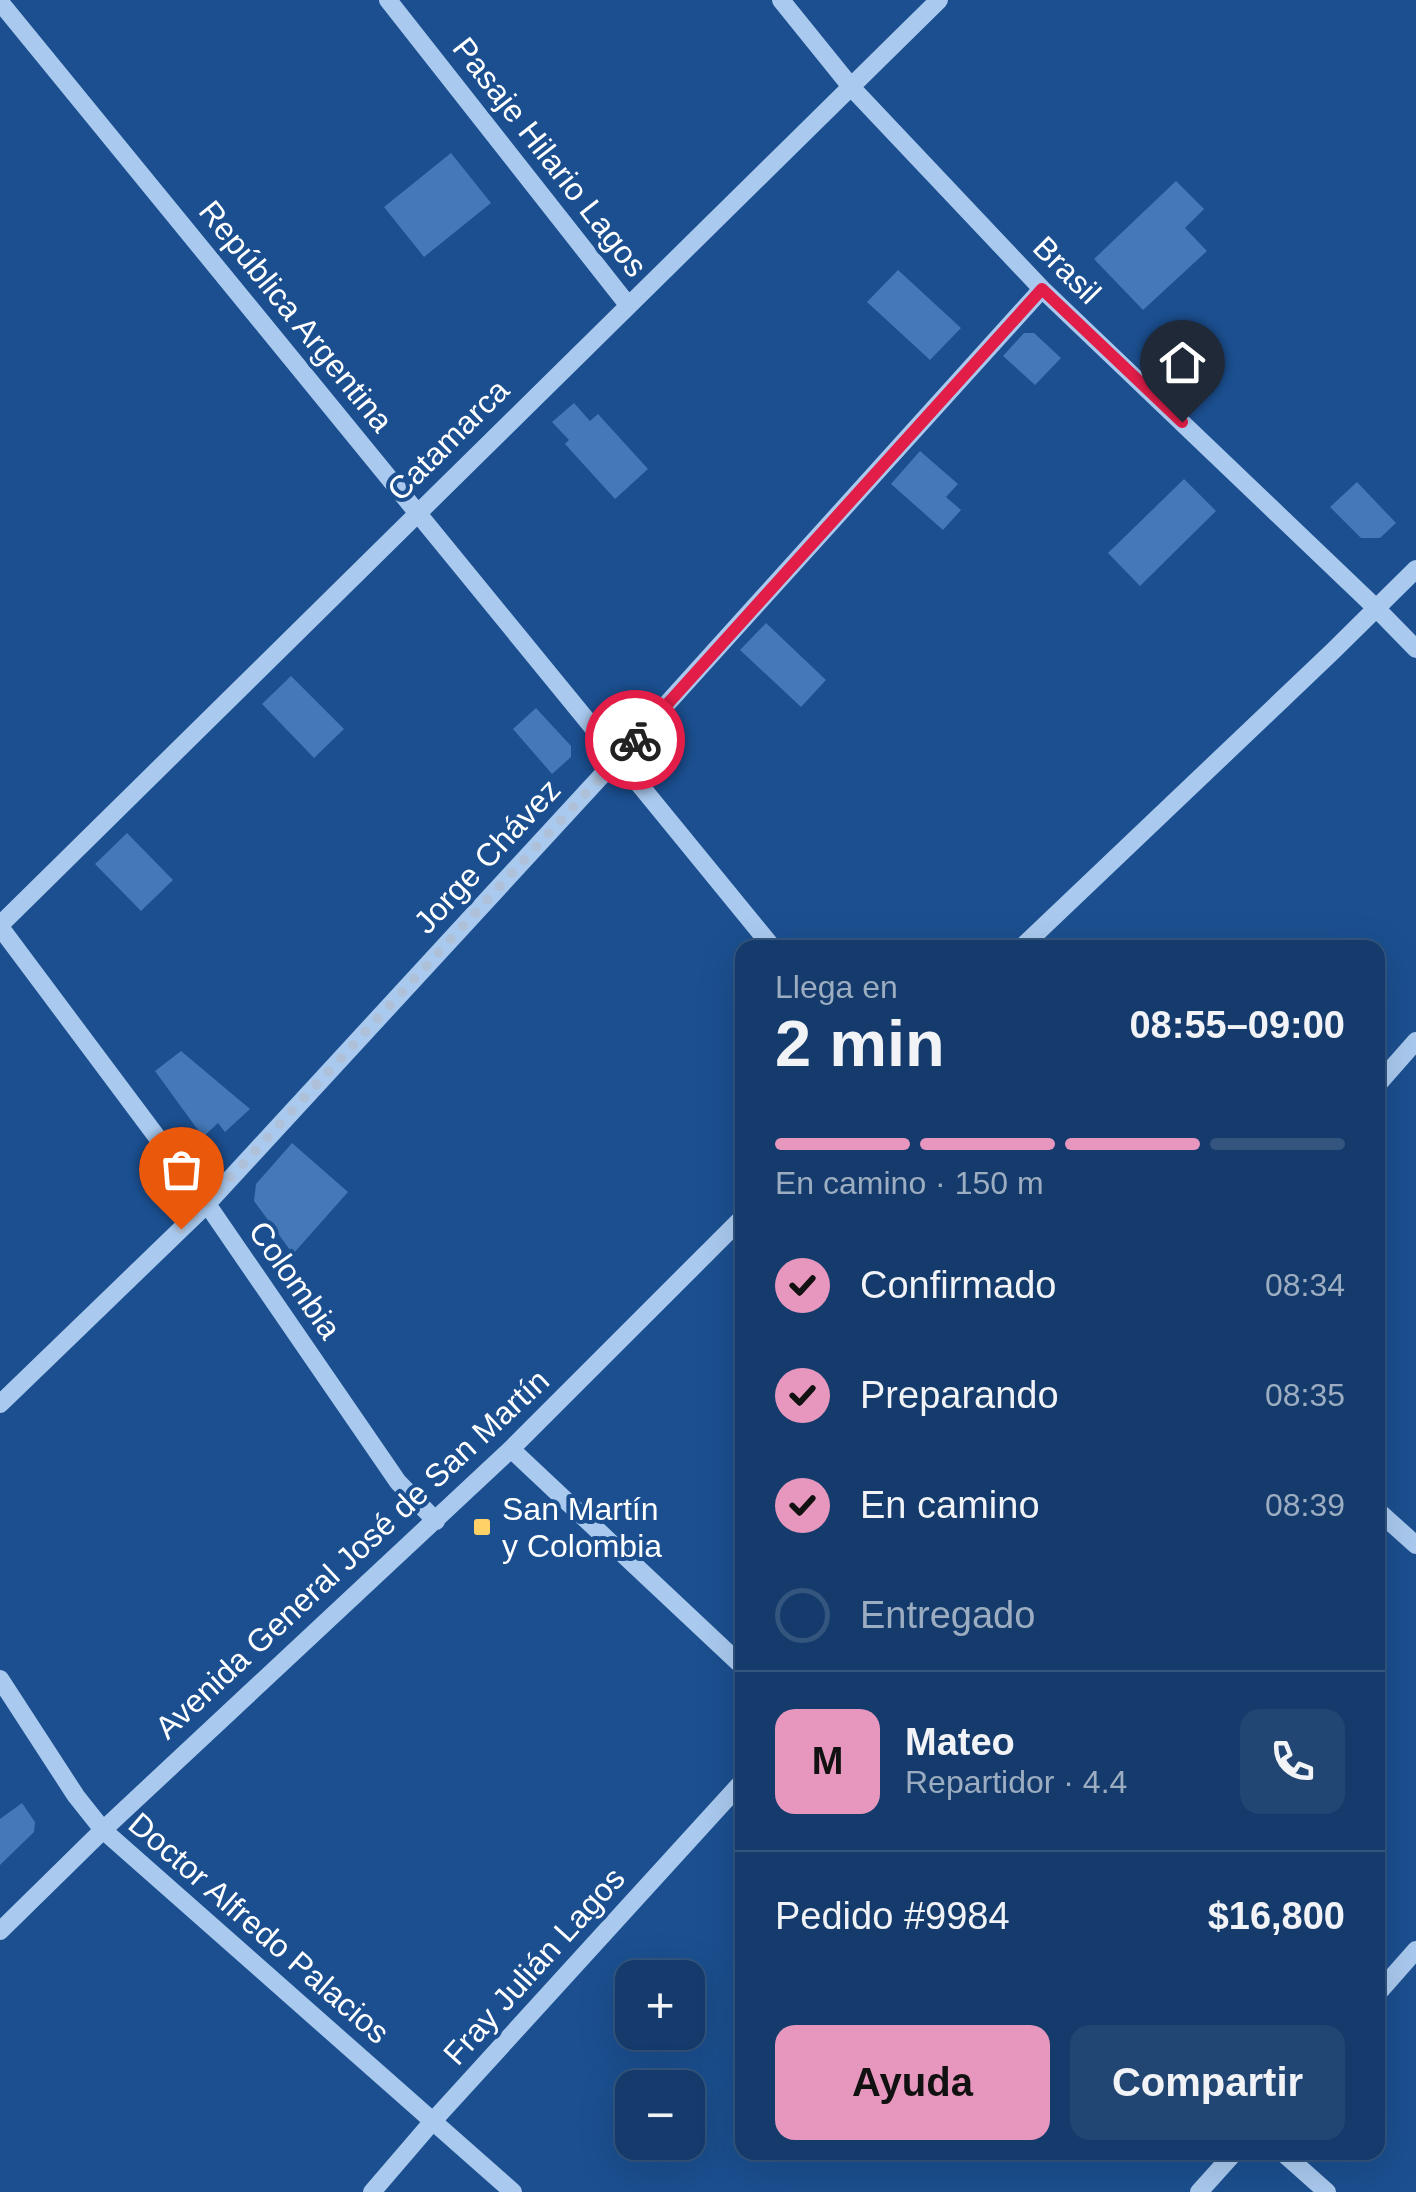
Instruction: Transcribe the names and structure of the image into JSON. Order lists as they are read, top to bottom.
{
  "streets": {
    "street": [
      "Pasaje Hilario Lagos",
      "Brasil",
      "República Argentina",
      "Catamarca",
      "Jorge Chávez",
      "Colombia",
      "Avenida General José de San Martín",
      "Doctor Alfredo Palacios",
      "Fray Julián Lagos"
    ]
  },
  "crossings": [
    ["Pasaje Hilario Lagos", "Catamarca"],
    ["Brasil", "Catamarca"],
    ["Brasil", "Jorge Chávez"],
    ["República Argentina", "Catamarca"],
    ["República Argentina", "Jorge Chávez"],
    ["Catamarca", "Colombia"],
    ["Jorge Chávez", "Colombia"],
    ["Colombia", "Avenida General José de San Martín"],
    ["Avenida General José de San Martín", "Doctor Alfredo Palacios"],
    ["Doctor Alfredo Palacios", "Fray Julián Lagos"]
  ],
  "places": {
    "transit": ["San Martín y Colombia"]
  },
  "page": {
    "heading": ["2 min", "Llega en", "08:55–09:00"],
    "panel": [
      "Mateo",
      "Repartidor · 4.4",
      "Pedido #9984",
      "$16,800"
    ],
    "bar": "En camino · 150 m",
    "list": [
      ["Confirmado", "08:34"],
      ["Preparando", "08:35"],
      ["En camino", "08:39"],
      "Entregado"
    ],
    "round": "M",
    "map_buttons": ["+", "−"],
    "buttons": ["Ayuda", "Compartir"]
  }
}
